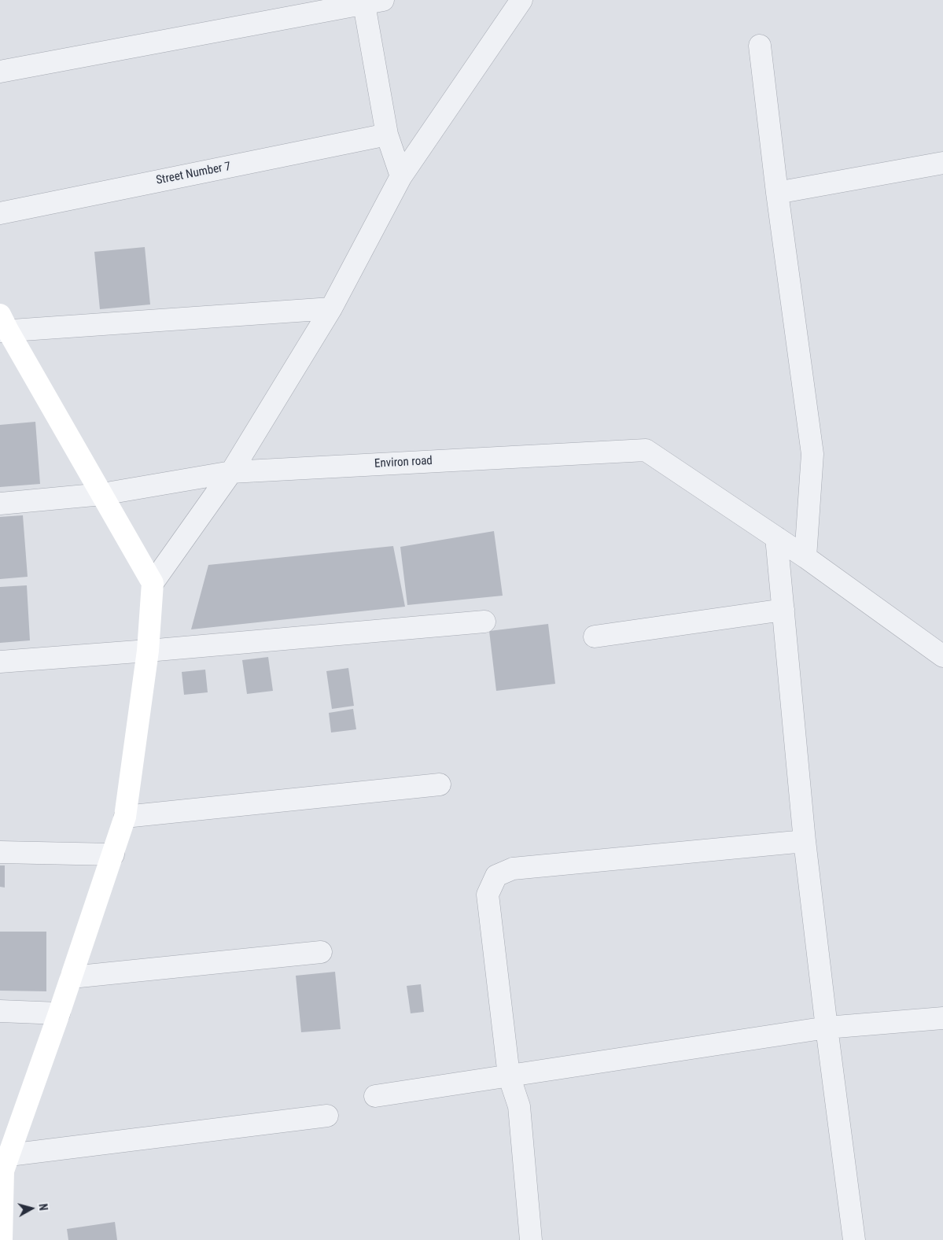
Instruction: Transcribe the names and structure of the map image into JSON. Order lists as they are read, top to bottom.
{
  "streets": {
    "street": ["Street Number 7", "Environ road"]
  },
  "north": "right"
}
